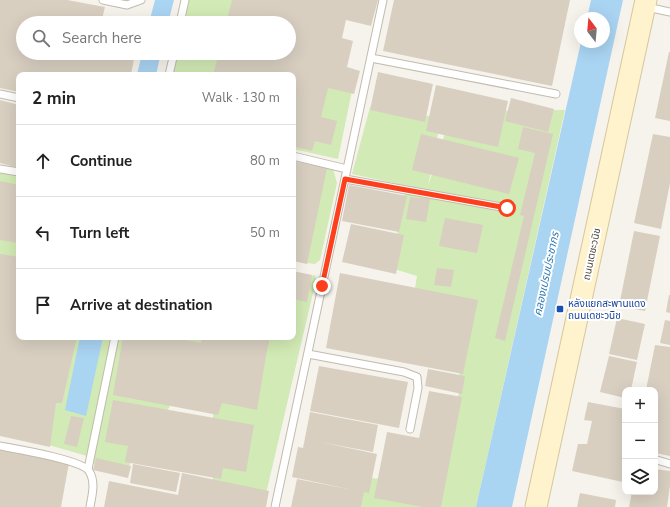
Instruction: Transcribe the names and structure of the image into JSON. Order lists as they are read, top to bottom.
{
  "streets": {
    "main road": ["ถนนเตชะวนิช"]
  },
  "water": ["คลองเปรมประชากร"],
  "places": {
    "transit": ["หลังแยกสะพานแดง ถนนเดชะวนิช"]
  },
  "north": "top",
  "page": {
    "search": "Search here",
    "heading": ["2 min", "Walk · 130 m"],
    "list": [
      ["Continue", "80 m"],
      ["Turn left", "50 m"],
      "Arrive at destination"
    ],
    "map_buttons": ["+", "−"]
  }
}
